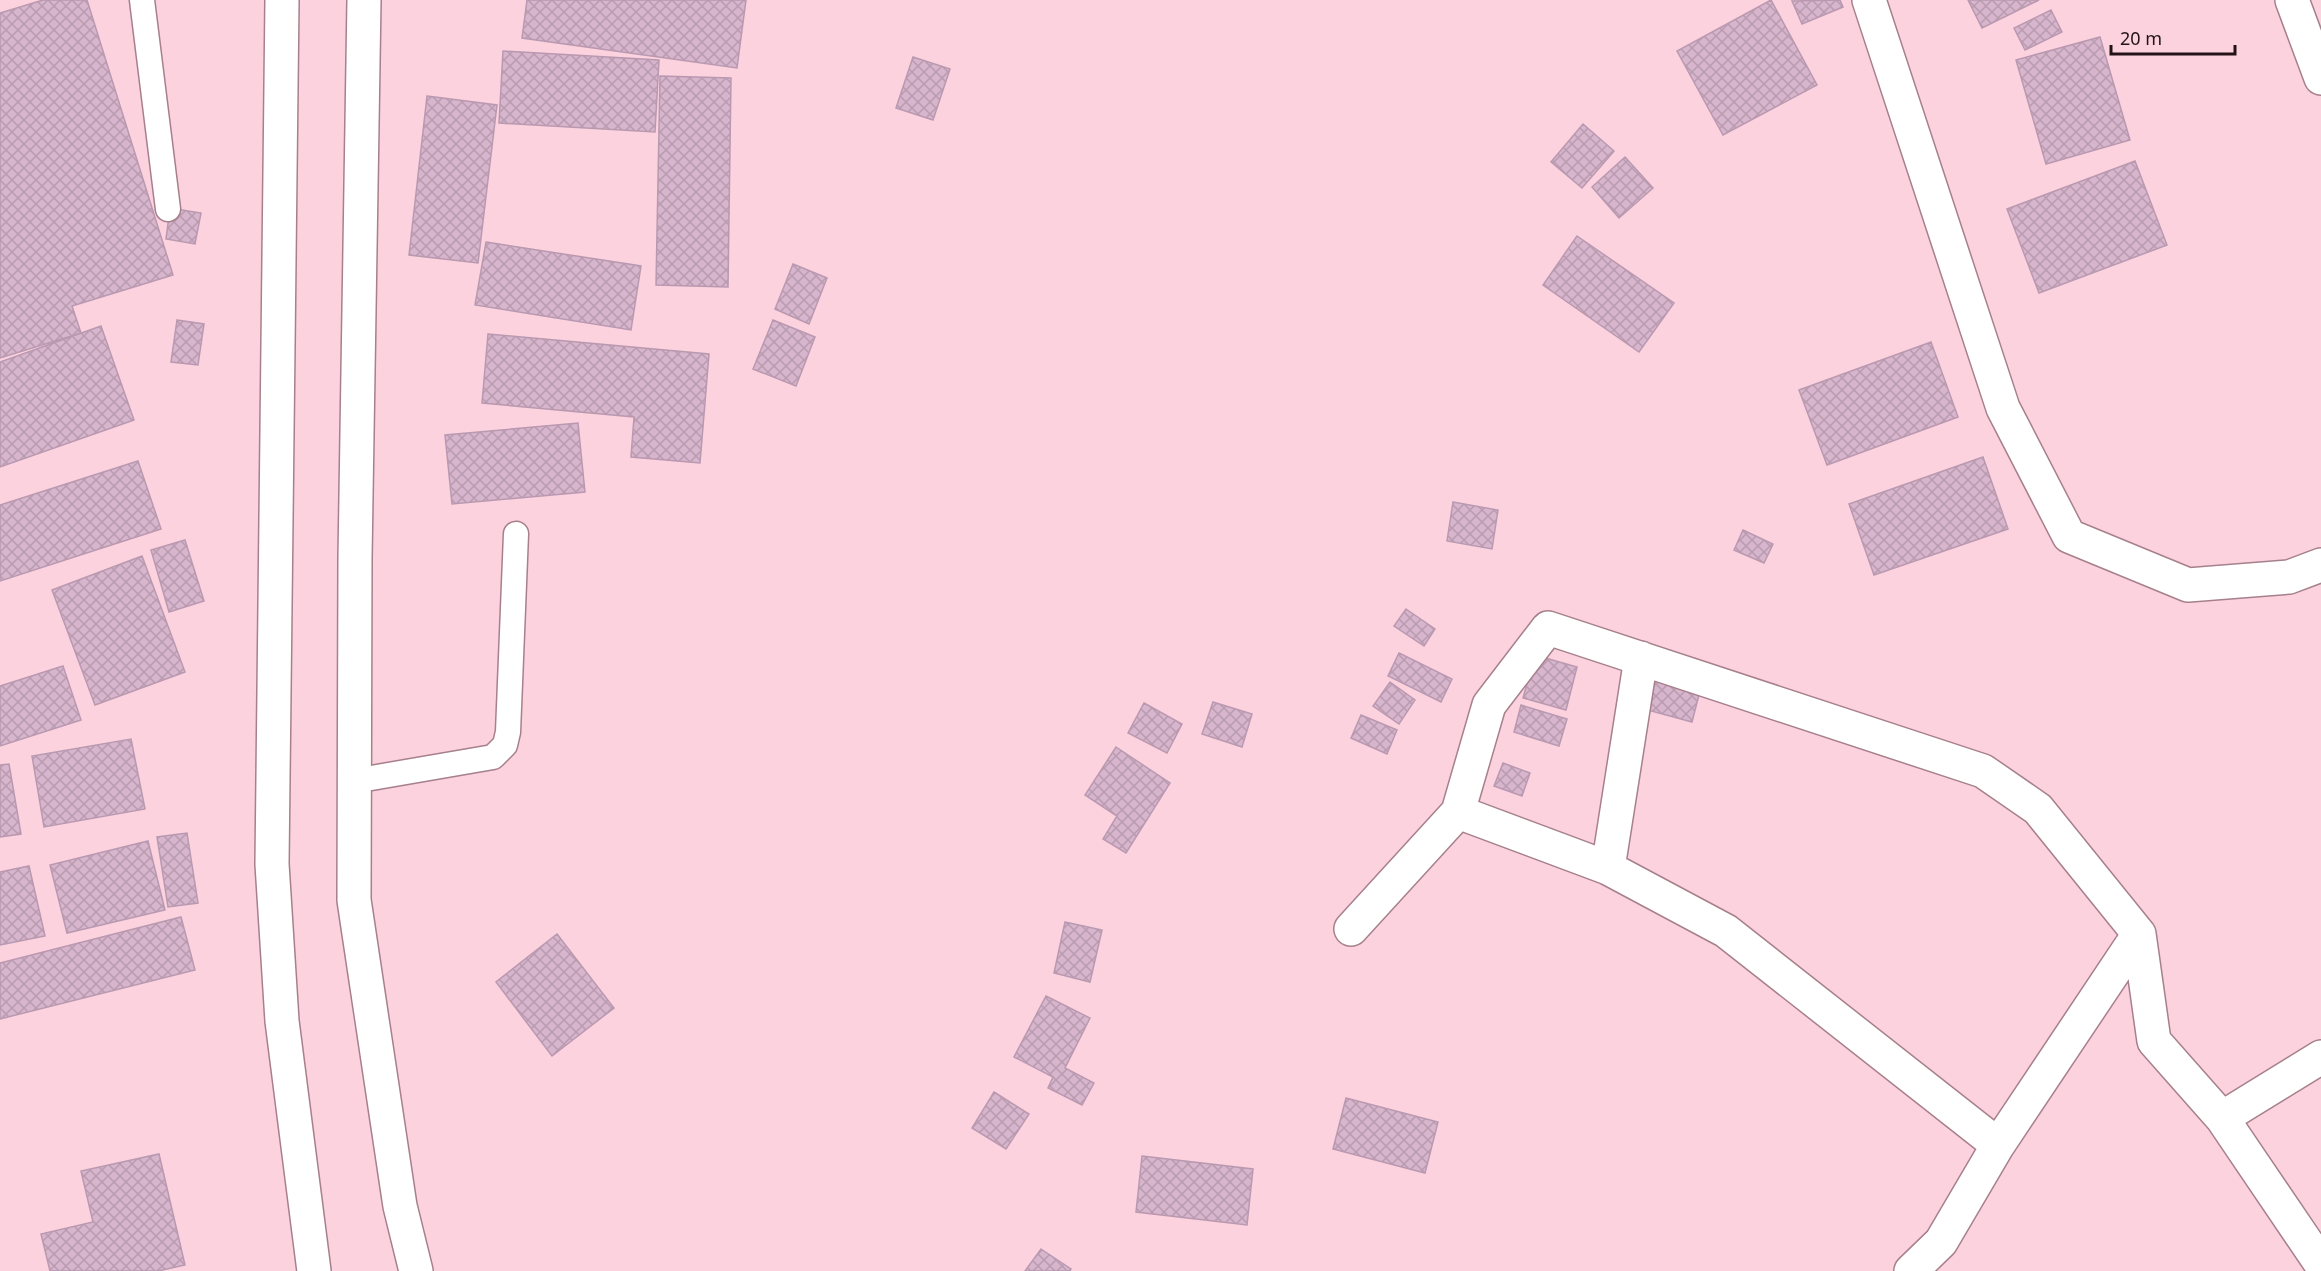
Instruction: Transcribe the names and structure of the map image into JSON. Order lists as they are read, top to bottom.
{
  "scale_bar": "20 m"
}
